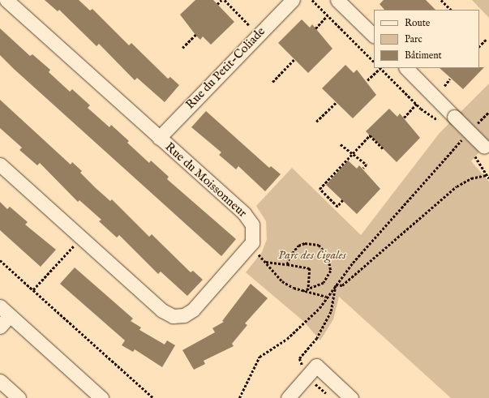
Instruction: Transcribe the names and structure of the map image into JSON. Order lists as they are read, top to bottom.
{
  "streets": {
    "street": ["Rue du Petit-Coliade", "Rue du Moissonneur"]
  },
  "crossings": [
    ["Rue du Petit-Coliade", "Rue du Moissonneur"]
  ],
  "parks": ["Parc des Cigales"],
  "legend": ["Route", "Parc", "Bâtiment"]
}
